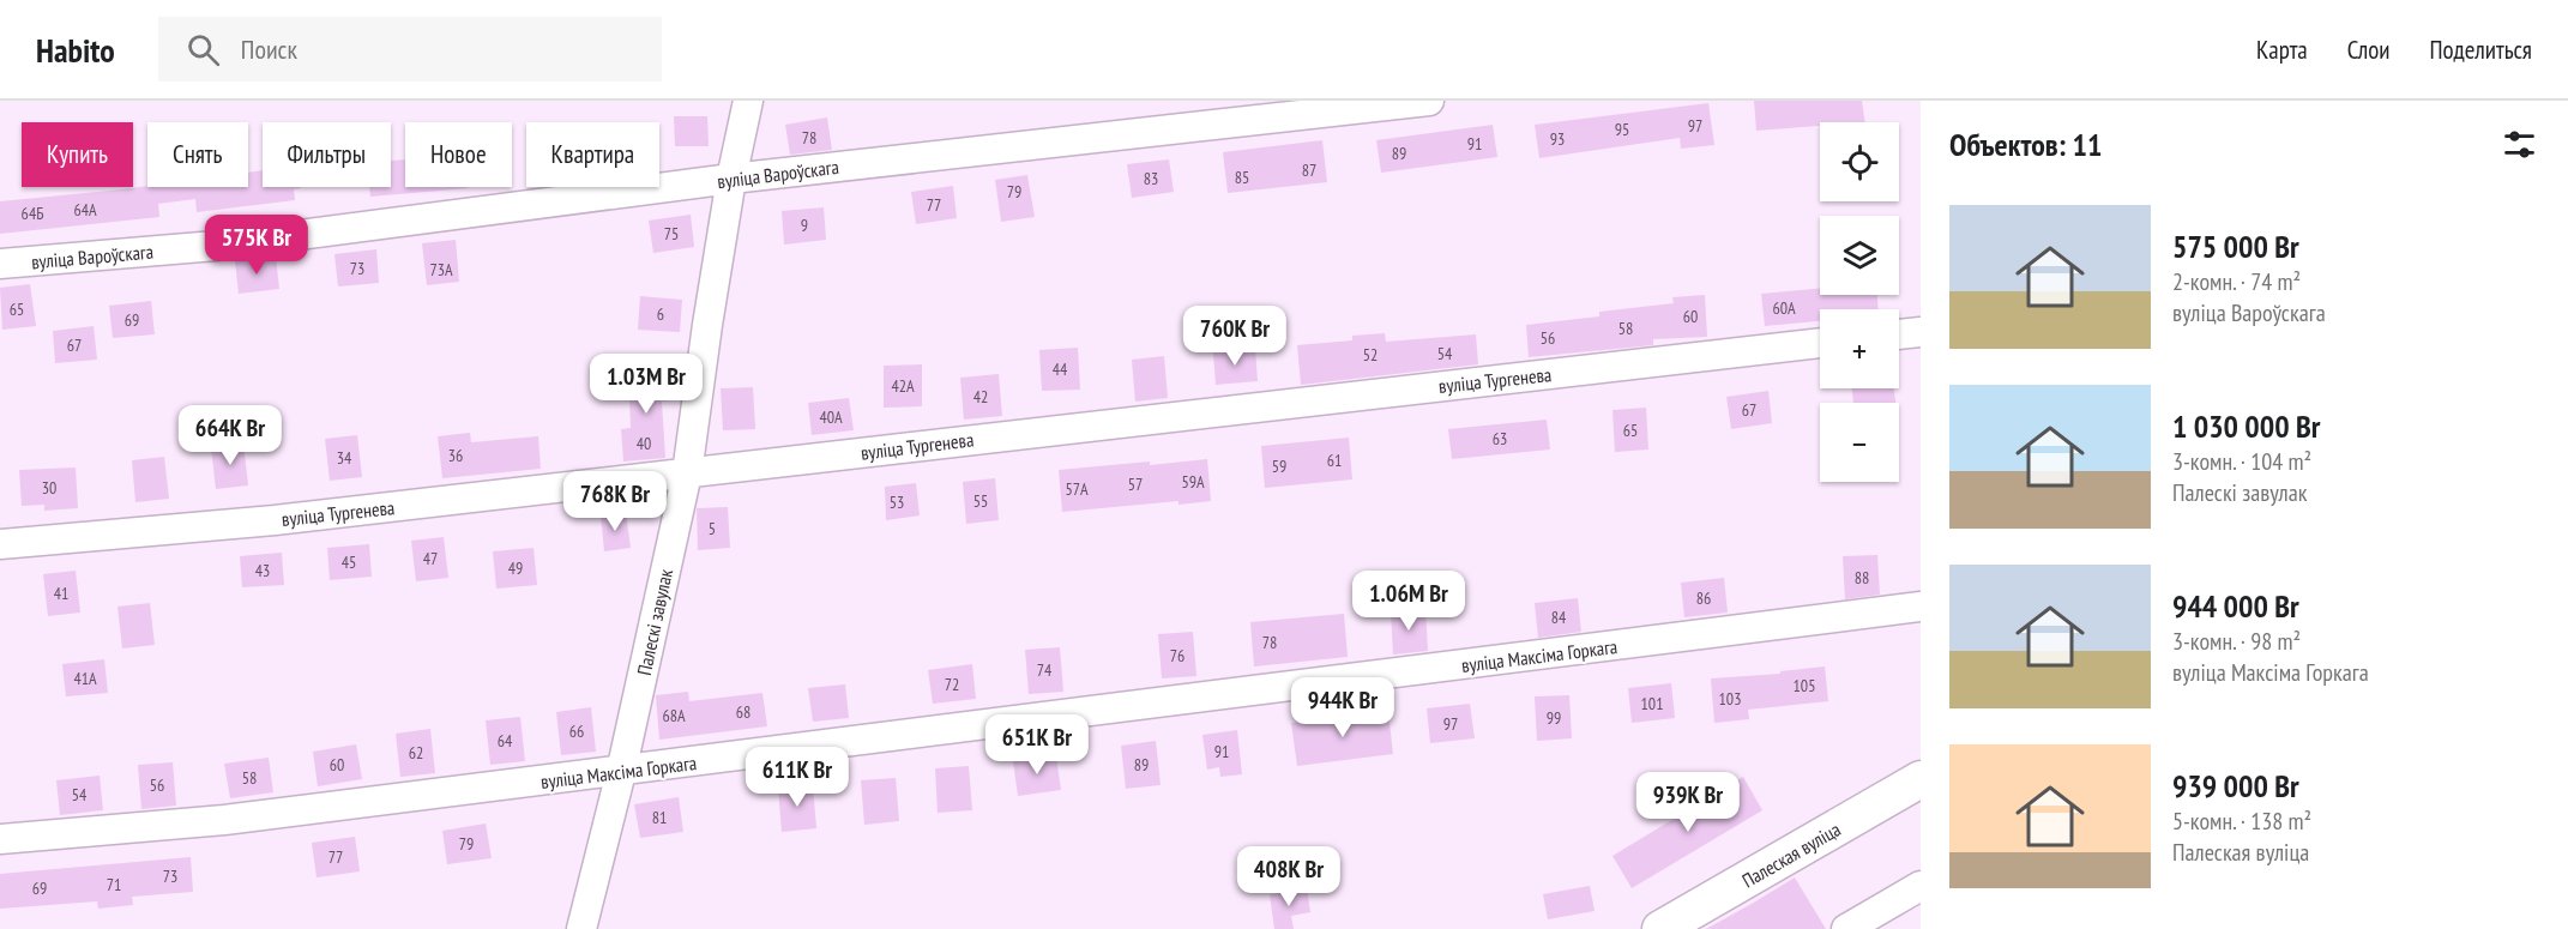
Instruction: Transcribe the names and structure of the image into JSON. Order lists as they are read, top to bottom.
{
  "streets": {
    "main road": ["Палеская вуліца"],
    "street": [
      "вуліца Вароўскага",
      "вуліца Тургенева",
      "Палескі завулак",
      "вуліца Максіма Горкага"
    ]
  },
  "crossings": [
    ["вуліца Вароўскага", "Палескі завулак"],
    ["вуліца Тургенева", "Палескі завулак"],
    ["Палескі завулак", "вуліца Максіма Горкага"]
  ],
  "house_numbers": [
    "97",
    "95",
    "78",
    "93",
    "91",
    "89",
    "87",
    "85",
    "83",
    "79",
    "77",
    "64А",
    "64Б",
    "9",
    "75",
    "73",
    "73А",
    "60А",
    "65",
    "6",
    "60",
    "69",
    "58",
    "56",
    "67",
    "54",
    "52",
    "44",
    "42А",
    "42",
    "67",
    "40А",
    "65",
    "63",
    "40",
    "36",
    "34",
    "61",
    "59",
    "59А",
    "57",
    "30",
    "57А",
    "55",
    "53",
    "5",
    "47",
    "45",
    "49",
    "43",
    "88",
    "41",
    "86",
    "84",
    "78",
    "76",
    "74",
    "41А",
    "72",
    "105",
    "103",
    "101",
    "68",
    "68А",
    "99",
    "97",
    "66",
    "64",
    "91",
    "62",
    "60",
    "89",
    "58",
    "56",
    "54",
    "81",
    "79",
    "77",
    "73",
    "71",
    "69"
  ],
  "page": {
    "header": "Habito",
    "search": "Поиск",
    "nav": ["Карта", "Слои", "Поделиться"],
    "heading": "Объектов: 11",
    "map_buttons": ["+", "−"],
    "chip": [
      "Купить",
      "Снять",
      "Фильтры",
      "Новое",
      "Квартира"
    ],
    "list": [
      {
        "name": "575 000 Br",
        "note": "2-комн. · 74 m² · вуліца Вароўскага"
      },
      {
        "name": "1 030 000 Br",
        "note": "3-комн. · 104 m² · Палескі завулак"
      },
      {
        "name": "944 000 Br",
        "note": "3-комн. · 98 m² · вуліца Максіма Горкага"
      },
      {
        "name": "939 000 Br",
        "note": "5-комн. · 138 m² · Палеская вуліца"
      }
    ],
    "price": [
      "575K Br",
      "760K Br",
      "1.03M Br",
      "664K Br",
      "768K Br",
      "1.06M Br",
      "944K Br",
      "651K Br",
      "611K Br",
      "939K Br",
      "408K Br"
    ]
  }
}
